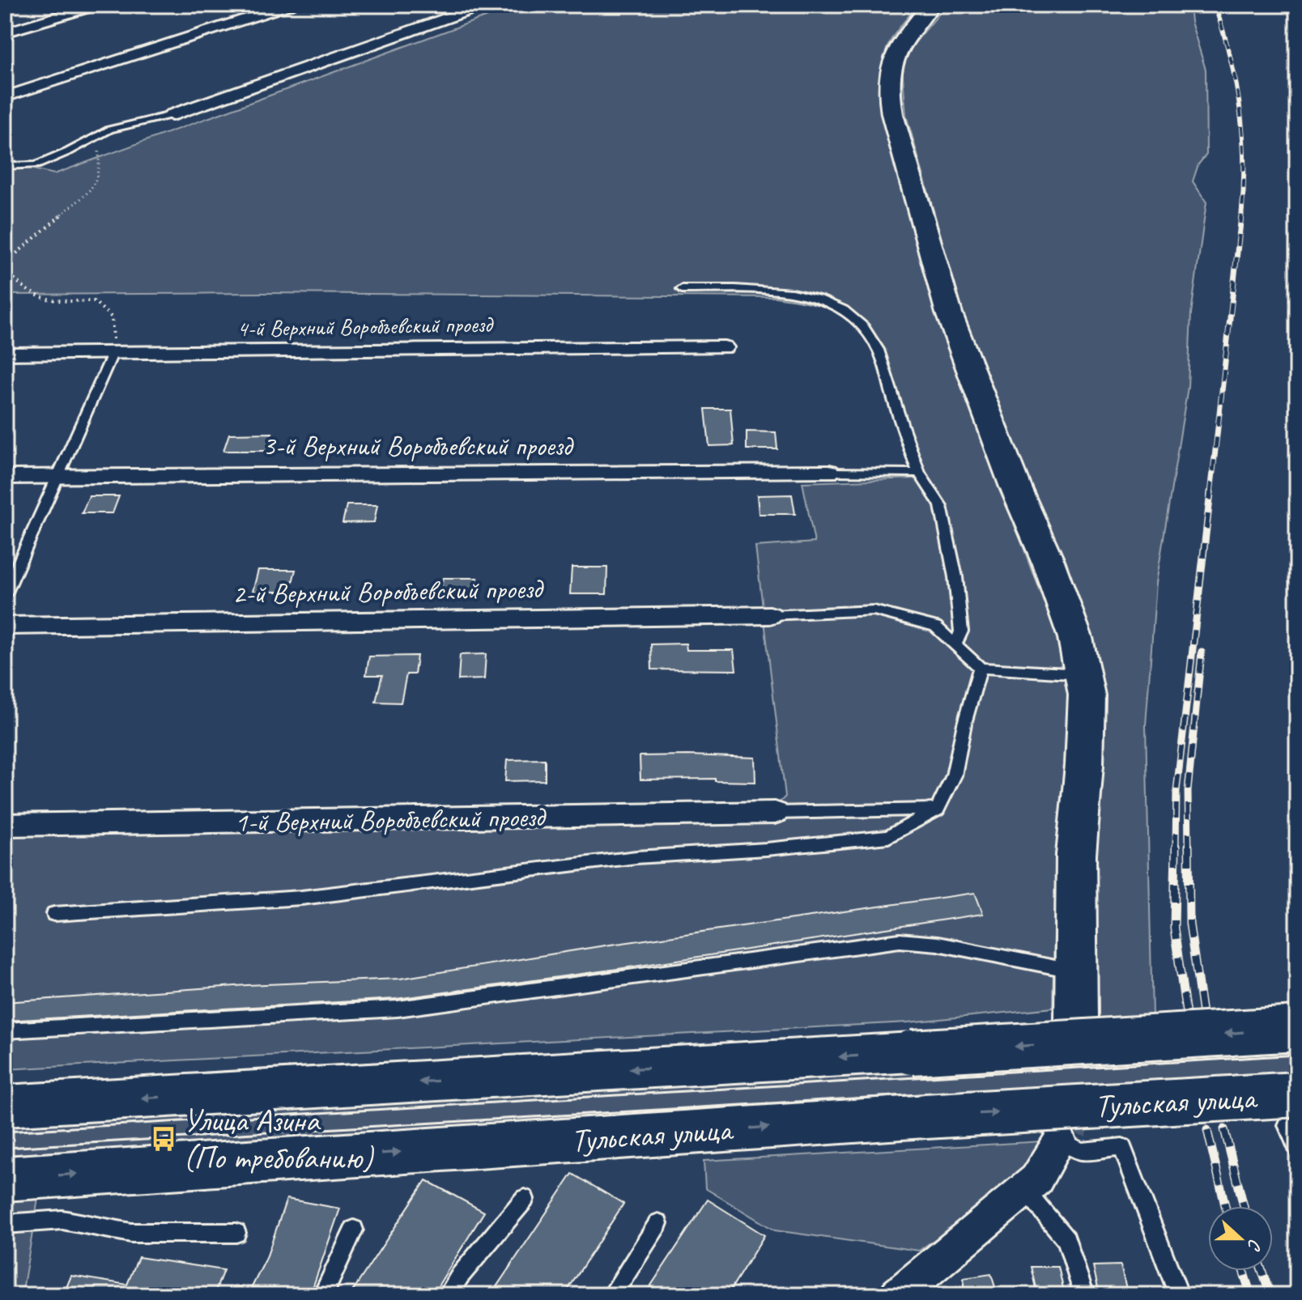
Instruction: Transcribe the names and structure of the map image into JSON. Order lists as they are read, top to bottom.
{
  "streets": {
    "street": [
      "4-й Верхний Воробъевский проезд",
      "3-й Верхний Воробъевский проезд",
      "2-й Верхний Воробъевский проезд",
      "1-й Верхний Воробъевский проезд",
      "Тульская улица"
    ]
  },
  "places": {
    "bus stop": ["Улица Азина (По требованию)"]
  },
  "north": "right"
}
